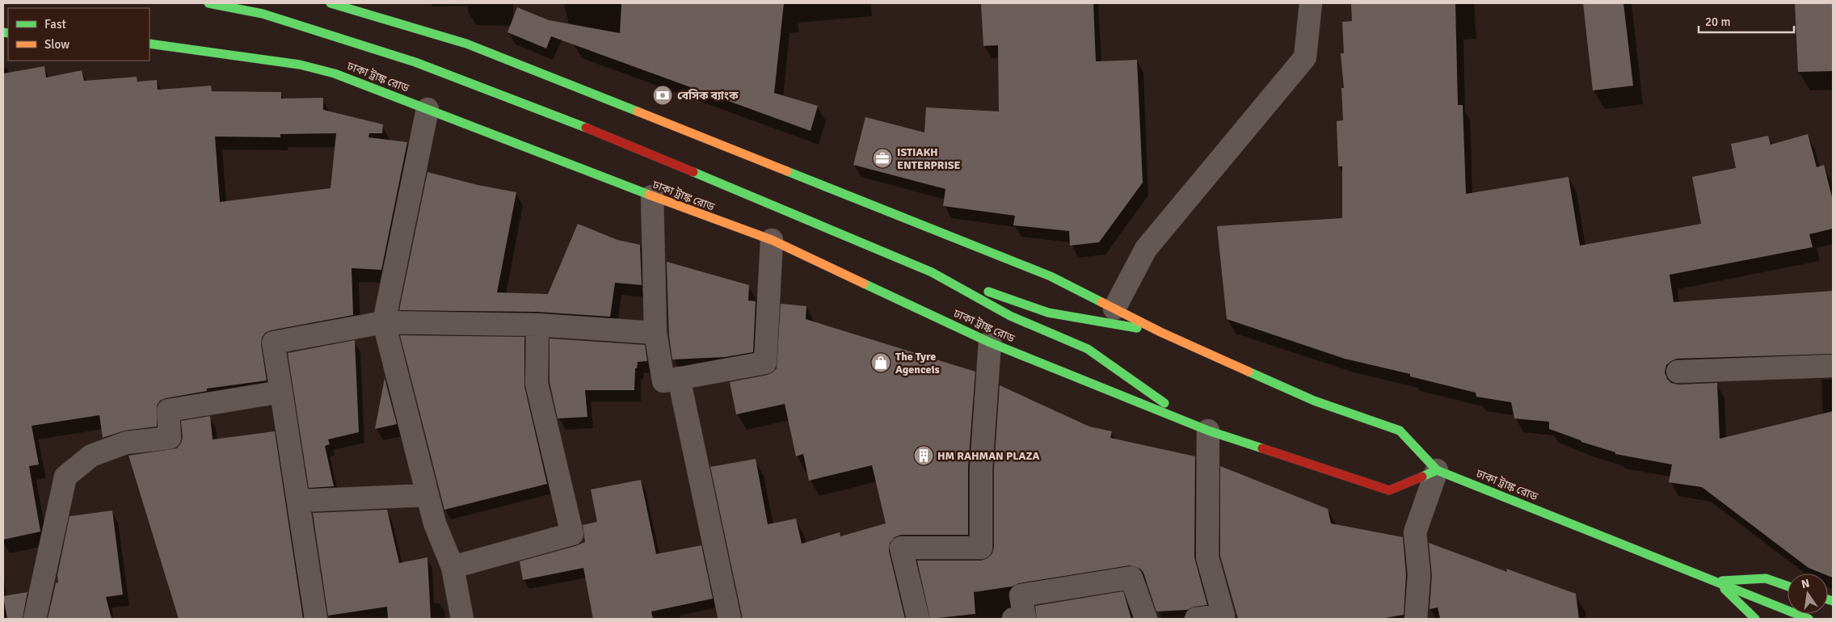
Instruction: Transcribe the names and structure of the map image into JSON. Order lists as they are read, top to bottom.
{
  "streets": {
    "main road": ["ঢাকা ট্রাঙ্ক রোড"]
  },
  "places": {
    "bank": ["বেসিক ব্যাংক"],
    "office": ["ISTIAKH ENTERPRISE"],
    "shop": ["The Tyre Agenceis"],
    "building": ["HM RAHMAN PLAZA"]
  },
  "legend": ["Fast", "Slow"],
  "scale_bar": "20 m",
  "north": "top"
}
